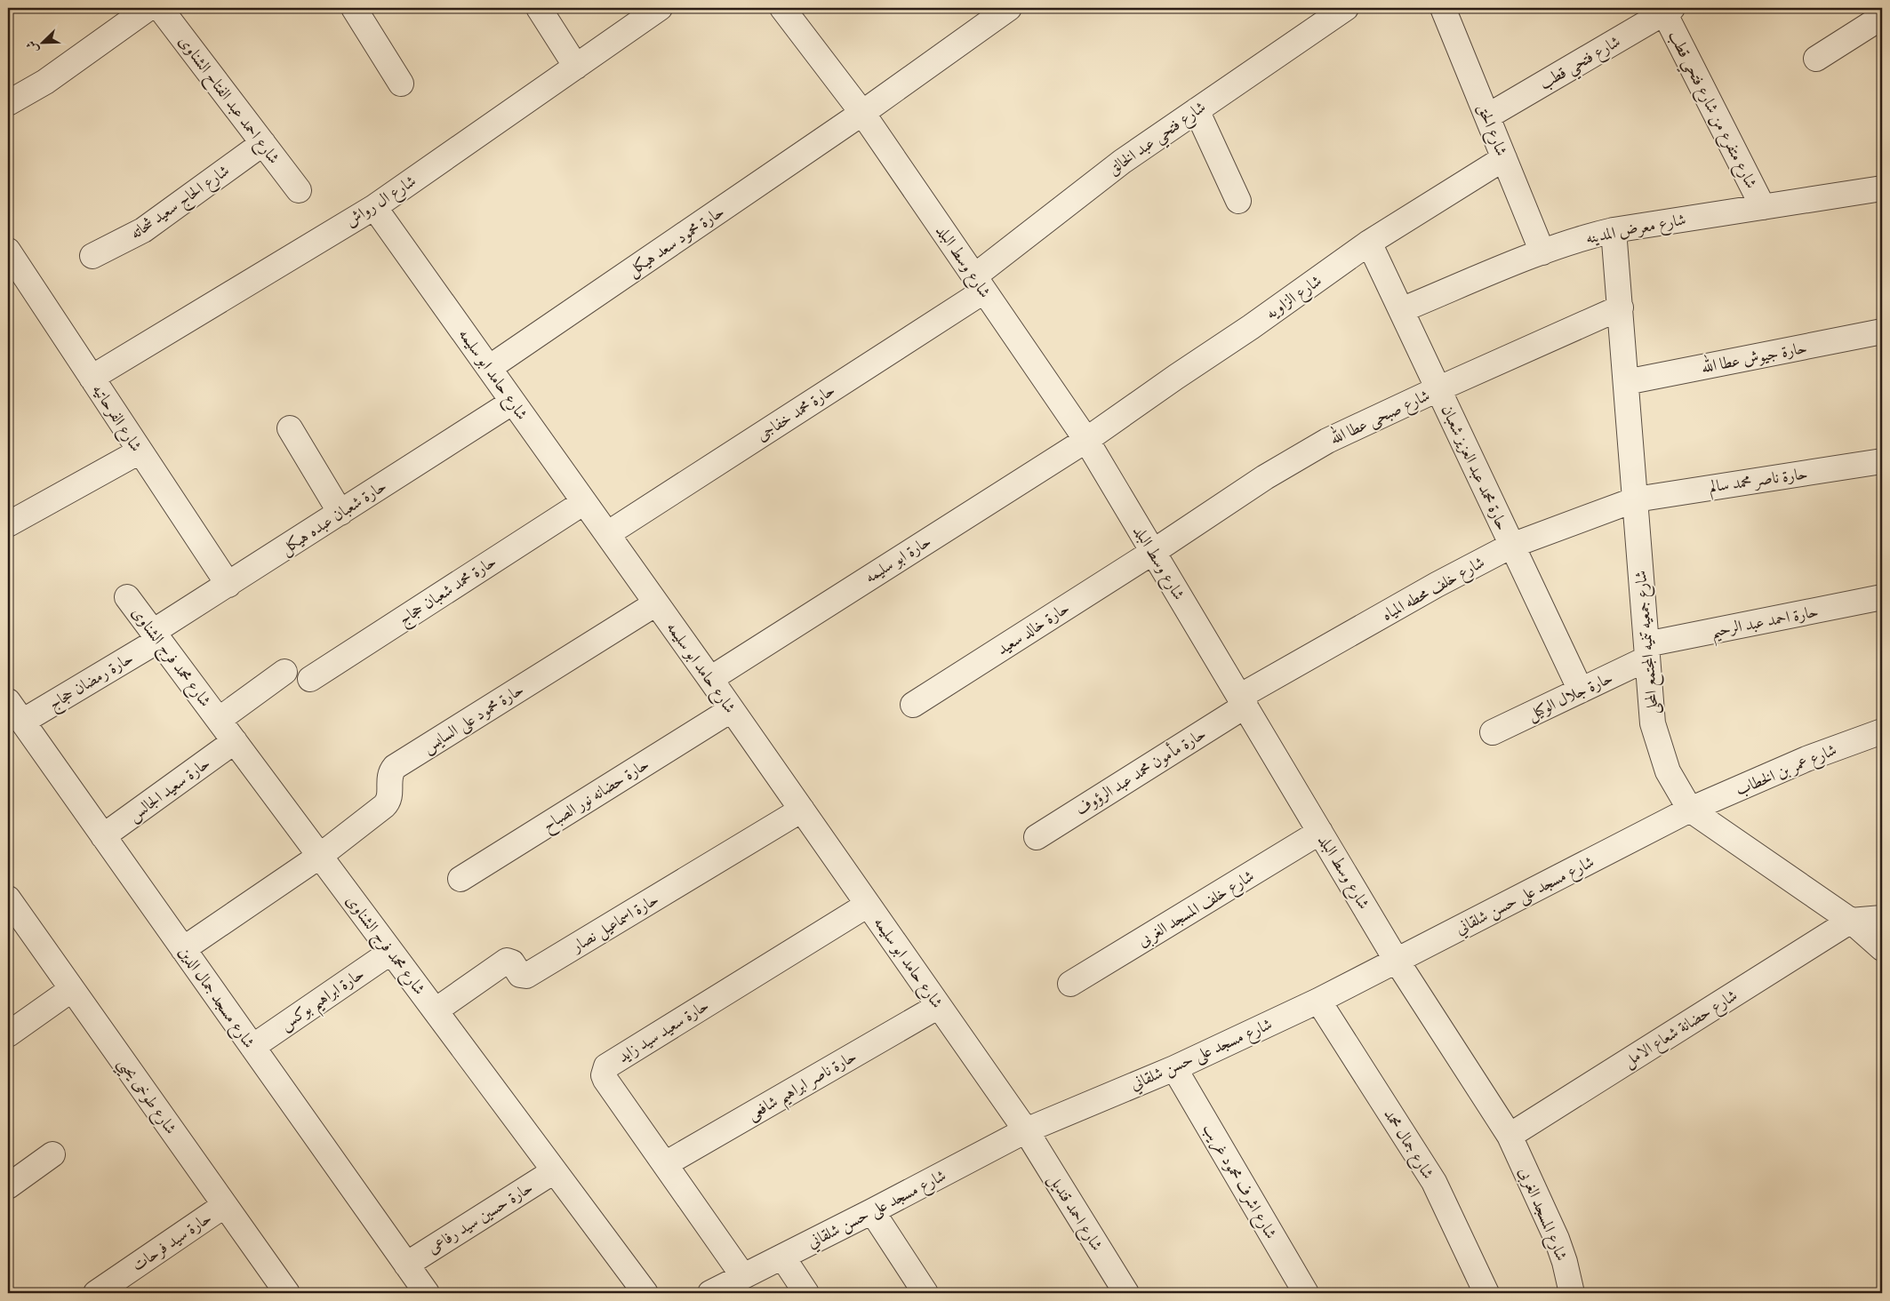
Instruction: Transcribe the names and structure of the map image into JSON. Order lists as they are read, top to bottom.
{
  "streets": {
    "street": [
      "شارع فتحي قطب",
      "شارع احمد عبد الفتاح الشناوى",
      "شارع متفرع من شارع فتحي قطب",
      "شارع الحق",
      "شارع فتحي عبد الخالق",
      "شارع ال رواش",
      "شارع الحاج سعيد شحاته",
      "شارع معرض المدينه",
      "حارة محمود سعد هيكل",
      "شارع وسط البلد",
      "شارع الزاويه",
      "حارة جيوش عطا الله",
      "شارع حامد ابو سليمه",
      "حارة محمد خفاجى",
      "شارع صبحى عطا الله",
      "شارع الفرحاتيه",
      "حارة محمد عبد العزيز شعبان",
      "حارة ناصر محمد سالم",
      "حارة شعبان عبده هيكل",
      "حارة ابو سليمه",
      "شارع خلف محطه المياه",
      "حارة محمد شعبان حجاج",
      "حارة احمد عبد الرحيم",
      "حارة خالد سعيد",
      "شارع جمعيه تنميه المجتمع المحلى",
      "شارع محمد فرج الشناوى",
      "حارة رمضان حجاج",
      "حارة جلال الوكيل",
      "حارة محمود على السايس",
      "شارع عمر بن الخطاب",
      "حارة مأمون محمد عبد الرؤوف",
      "حارة سعيد الجالس",
      "حارة حضانه نور الصباح",
      "شارع مسجد على حسن شلقاني",
      "شارع خلف المسجد الغربى",
      "حارة اسماعيل نصار",
      "شارع مسجد جمال الدين",
      "حارة ابراهيم بوكس",
      "شارع حضانة شعاع الامل",
      "حارة سعيد سيد زايد",
      "حارة ناصر ابراهيم شافعى",
      "شارع طوخى يحيي",
      "شارع جمال محمد",
      "شارع اشرف محمود غريب",
      "شارع احمد قنديل",
      "شارع المسجد الغربى",
      "حارة حسين سيد رفاعى",
      "حارة سيد فرحات"
    ]
  },
  "crossings": [
    ["شارع فتحي قطب", "شارع متفرع من شارع فتحي قطب"],
    ["شارع فتحي قطب", "شارع الحق"],
    ["شارع احمد عبد الفتاح الشناوى", "شارع الحاج سعيد شحاته"],
    ["شارع متفرع من شارع فتحي قطب", "شارع معرض المدينه"],
    ["شارع الحق", "شارع معرض المدينه"],
    ["شارع الحق", "شارع الزاويه"],
    ["شارع فتحي عبد الخالق", "شارع وسط البلد"],
    ["شارع فتحي عبد الخالق", "حارة محمد خفاجى"],
    ["شارع ال رواش", "شارع حامد ابو سليمه"],
    ["شارع ال رواش", "شارع الفرحاتيه"],
    ["شارع معرض المدينه", "حارة محمد عبد العزيز شعبان"],
    ["شارع معرض المدينه", "شارع جمعيه تنميه المجتمع المحلى"],
    ["حارة محمود سعد هيكل", "شارع وسط البلد"],
    ["حارة محمود سعد هيكل", "شارع حامد ابو سليمه"],
    ["شارع وسط البلد", "شارع الزاويه"],
    ["شارع وسط البلد", "حارة محمد خفاجى"],
    ["شارع وسط البلد", "شارع صبحى عطا الله"],
    ["شارع وسط البلد", "حارة ابو سليمه"],
    ["شارع وسط البلد", "شارع خلف محطه المياه"],
    ["شارع وسط البلد", "حارة خالد سعيد"],
    ["شارع وسط البلد", "حارة مأمون محمد عبد الرؤوف"],
    ["شارع وسط البلد", "شارع مسجد على حسن شلقاني"],
    ["شارع وسط البلد", "شارع خلف المسجد الغربى"],
    ["شارع وسط البلد", "شارع حضانة شعاع الامل"],
    ["شارع وسط البلد", "شارع المسجد الغربى"],
    ["شارع الزاويه", "حارة محمد عبد العزيز شعبان"],
    ["شارع الزاويه", "حارة ابو سليمه"],
    ["حارة جيوش عطا الله", "شارع جمعيه تنميه المجتمع المحلى"],
    ["شارع حامد ابو سليمه", "حارة محمد خفاجى"],
    ["شارع حامد ابو سليمه", "حارة شعبان عبده هيكل"],
    ["شارع حامد ابو سليمه", "حارة ابو سليمه"],
    ["شارع حامد ابو سليمه", "حارة محمد شعبان حجاج"],
    ["شارع حامد ابو سليمه", "حارة محمود على السايس"],
    ["شارع حامد ابو سليمه", "حارة حضانه نور الصباح"],
    ["شارع حامد ابو سليمه", "شارع مسجد على حسن شلقاني"],
    ["شارع حامد ابو سليمه", "حارة اسماعيل نصار"],
    ["شارع حامد ابو سليمه", "حارة سعيد سيد زايد"],
    ["شارع حامد ابو سليمه", "حارة ناصر ابراهيم شافعى"],
    ["شارع حامد ابو سليمه", "شارع احمد قنديل"],
    ["شارع صبحى عطا الله", "حارة محمد عبد العزيز شعبان"],
    ["شارع صبحى عطا الله", "حارة خالد سعيد"],
    ["شارع صبحى عطا الله", "شارع جمعيه تنميه المجتمع المحلى"],
    ["شارع الفرحاتيه", "حارة شعبان عبده هيكل"],
    ["حارة محمد عبد العزيز شعبان", "شارع خلف محطه المياه"],
    ["حارة محمد عبد العزيز شعبان", "حارة جلال الوكيل"],
    ["حارة ناصر محمد سالم", "شارع خلف محطه المياه"],
    ["حارة ناصر محمد سالم", "شارع جمعيه تنميه المجتمع المحلى"],
    ["حارة شعبان عبده هيكل", "شارع محمد فرج الشناوى"],
    ["حارة شعبان عبده هيكل", "حارة رمضان حجاج"],
    ["شارع خلف محطه المياه", "شارع جمعيه تنميه المجتمع المحلى"],
    ["شارع خلف محطه المياه", "حارة مأمون محمد عبد الرؤوف"],
    ["حارة احمد عبد الرحيم", "شارع جمعيه تنميه المجتمع المحلى"],
    ["حارة احمد عبد الرحيم", "حارة جلال الوكيل"],
    ["شارع جمعيه تنميه المجتمع المحلى", "حارة جلال الوكيل"],
    ["شارع جمعيه تنميه المجتمع المحلى", "شارع عمر بن الخطاب"],
    ["شارع جمعيه تنميه المجتمع المحلى", "شارع مسجد على حسن شلقاني"],
    ["شارع جمعيه تنميه المجتمع المحلى", "شارع حضانة شعاع الامل"],
    ["شارع محمد فرج الشناوى", "حارة رمضان حجاج"],
    ["شارع محمد فرج الشناوى", "حارة محمود على السايس"],
    ["شارع محمد فرج الشناوى", "حارة سعيد الجالس"],
    ["شارع محمد فرج الشناوى", "حارة اسماعيل نصار"],
    ["شارع محمد فرج الشناوى", "حارة ابراهيم بوكس"],
    ["شارع محمد فرج الشناوى", "حارة حسين سيد رفاعى"],
    ["حارة رمضان حجاج", "شارع مسجد جمال الدين"],
    ["حارة محمود على السايس", "شارع مسجد جمال الدين"],
    ["شارع عمر بن الخطاب", "شارع مسجد على حسن شلقاني"],
    ["حارة سعيد الجالس", "شارع مسجد جمال الدين"],
    ["شارع مسجد على حسن شلقاني", "حارة سعيد سيد زايد"],
    ["شارع مسجد على حسن شلقاني", "شارع جمال محمد"],
    ["شارع مسجد على حسن شلقاني", "شارع اشرف محمود غريب"],
    ["شارع مسجد على حسن شلقاني", "شارع احمد قنديل"],
    ["شارع مسجد جمال الدين", "حارة ابراهيم بوكس"],
    ["شارع مسجد جمال الدين", "حارة حسين سيد رفاعى"],
    ["شارع حضانة شعاع الامل", "شارع المسجد الغربى"],
    ["حارة سعيد سيد زايد", "حارة ناصر ابراهيم شافعى"],
    ["شارع طوخى يحيي", "حارة سيد فرحات"]
  ],
  "north": "bottom left"
}
